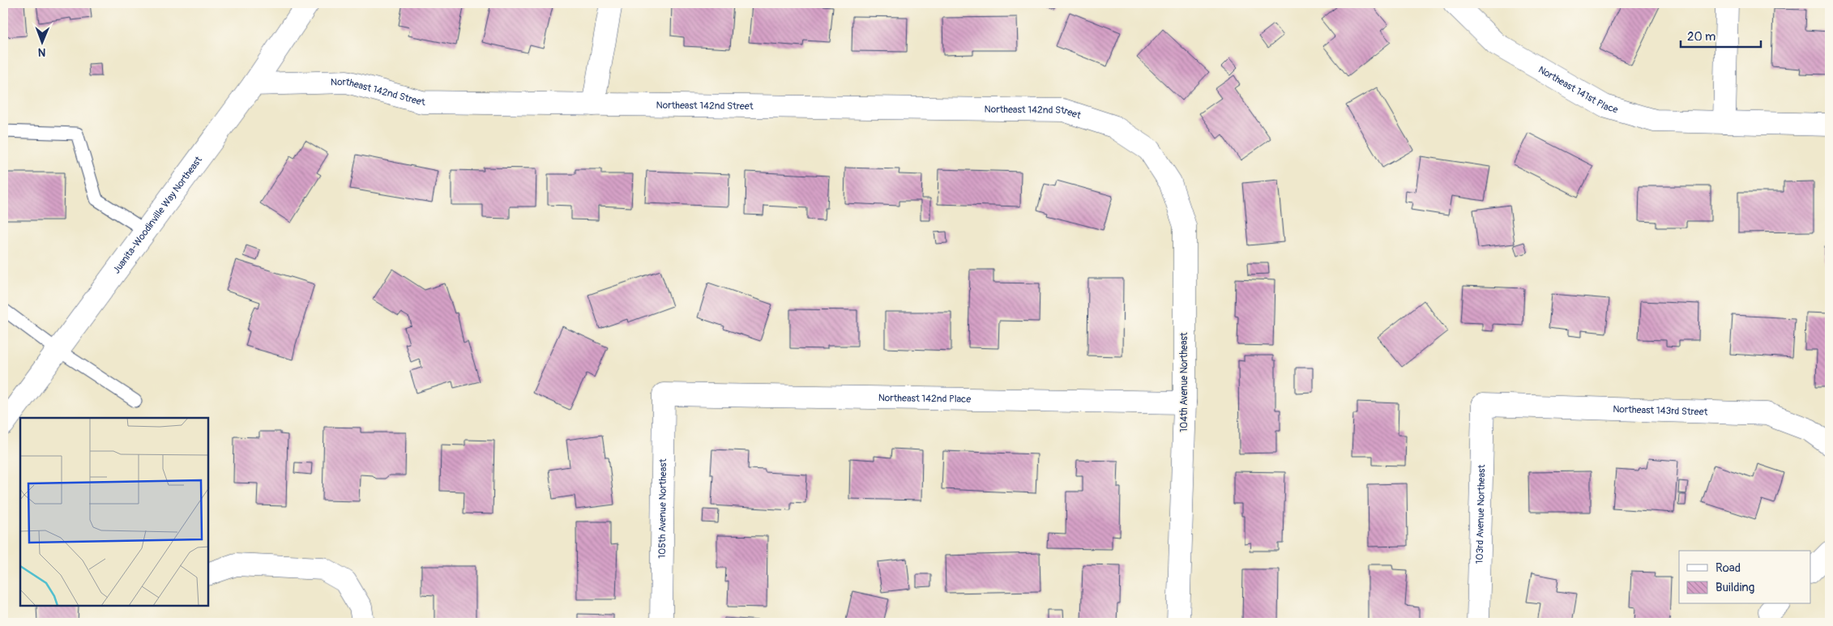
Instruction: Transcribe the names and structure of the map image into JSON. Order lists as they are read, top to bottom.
{
  "streets": {
    "street": [
      "Northeast 141st Place",
      "Northeast 142nd Street",
      "Juanita-Woodinville Way Northeast",
      "104th Avenue Northeast",
      "Northeast 142nd Place",
      "Northeast 143rd Street",
      "105th Avenue Northeast",
      "103rd Avenue Northeast"
    ]
  },
  "crossings": [
    ["Northeast 142nd Street", "Juanita-Woodinville Way Northeast"],
    ["Northeast 142nd Street", "104th Avenue Northeast"],
    ["104th Avenue Northeast", "Northeast 142nd Place"],
    ["Northeast 142nd Place", "105th Avenue Northeast"],
    ["Northeast 143rd Street", "103rd Avenue Northeast"]
  ],
  "legend": ["Road", "Building"],
  "scale_bar": "20 m",
  "north": "bottom"
}
